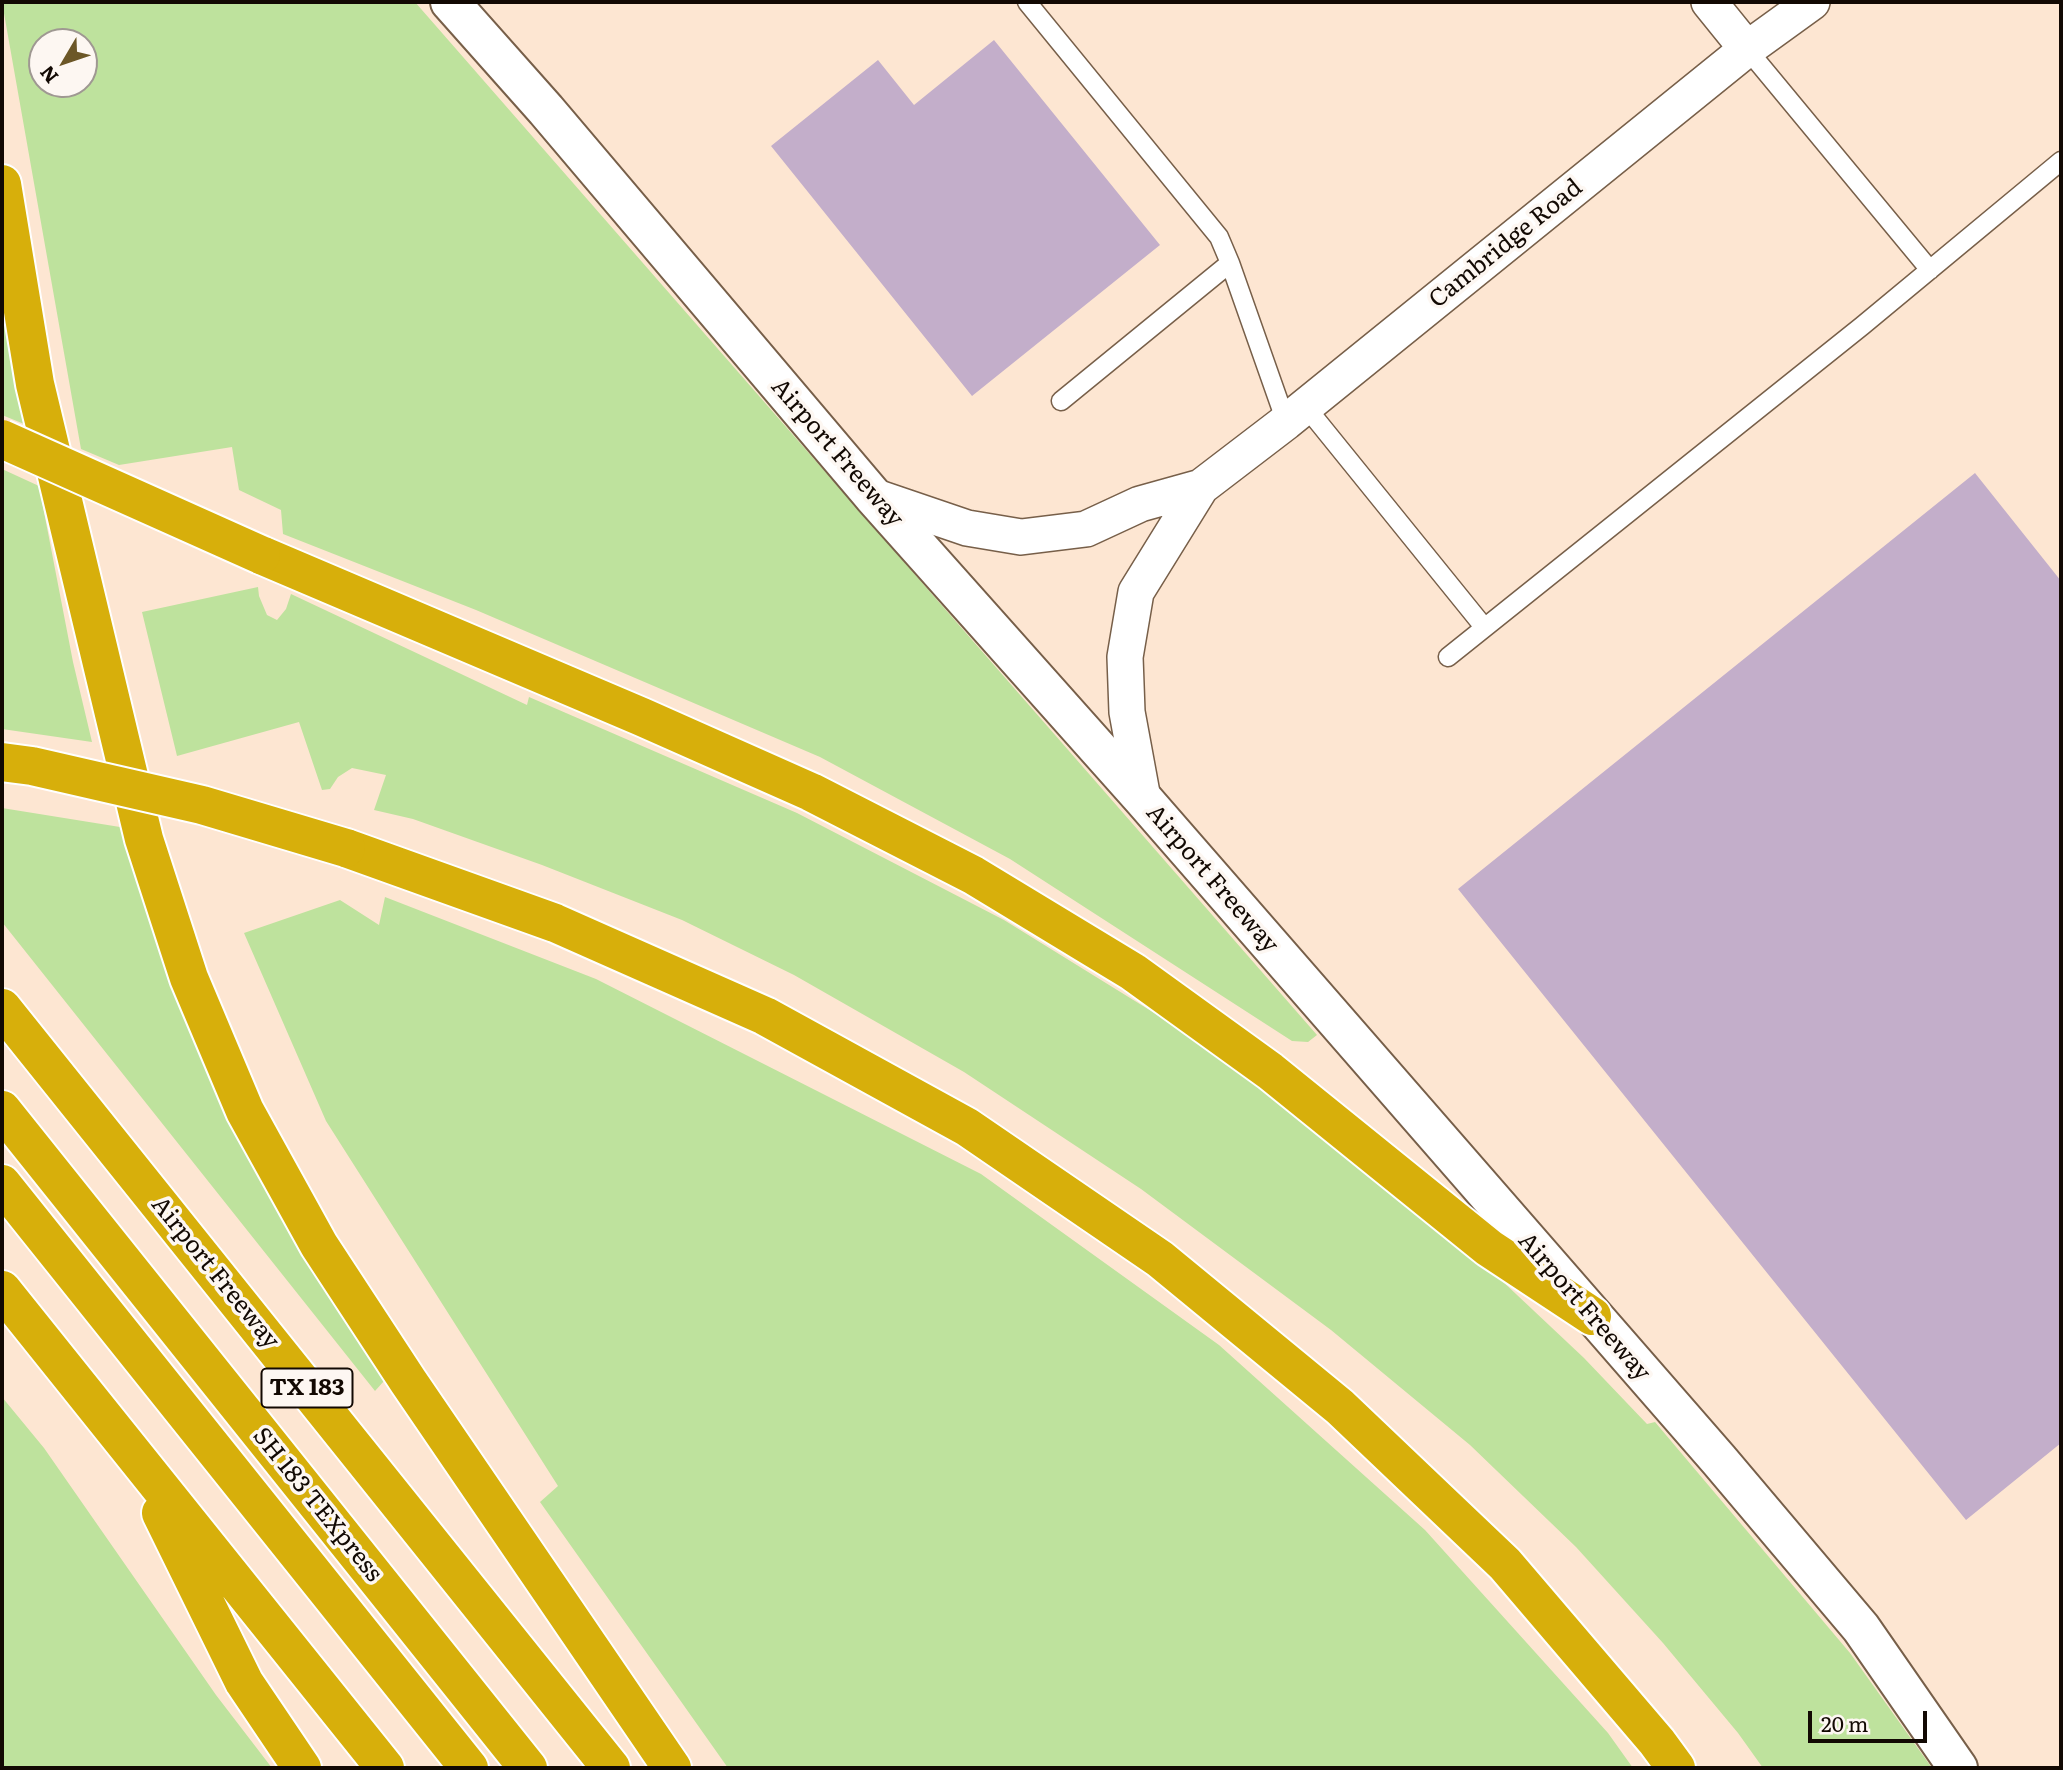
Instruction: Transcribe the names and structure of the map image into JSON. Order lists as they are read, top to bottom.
{
  "streets": {
    "highway": ["Airport Freeway", "TX 183", "SH 183 TEXpress"],
    "street": ["Cambridge Road"]
  },
  "crossings": [
    ["Cambridge Road", "Airport Freeway"]
  ],
  "scale_bar": "20 m",
  "north": "bottom left"
}
